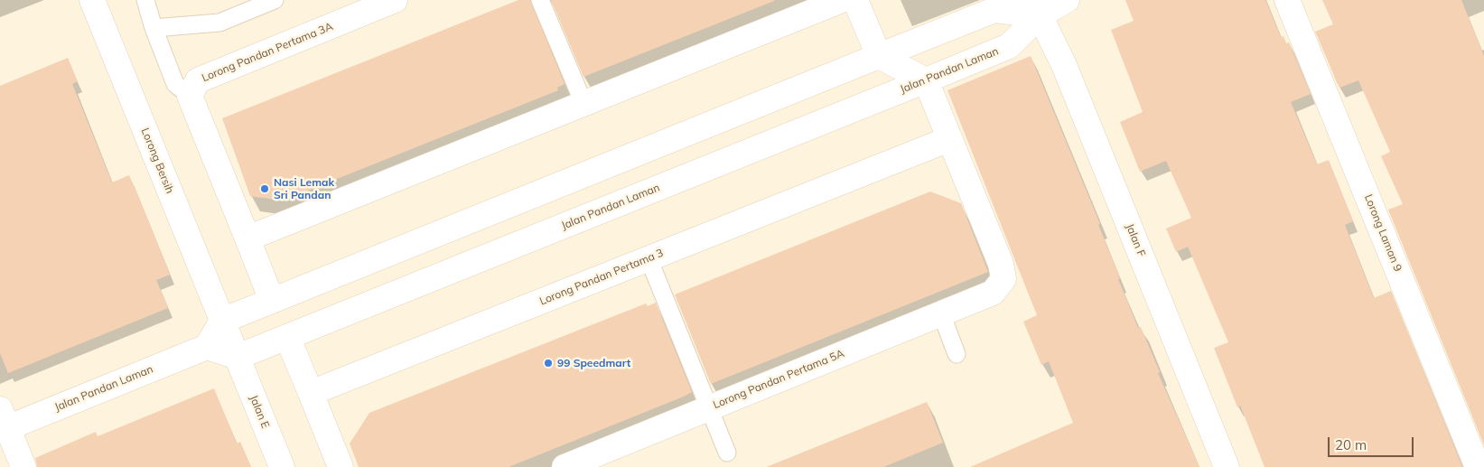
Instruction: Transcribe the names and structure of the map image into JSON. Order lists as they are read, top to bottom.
{
  "streets": {
    "street": [
      "Lorong Pandan Pertama 3A",
      "Jalan Pandan Laman",
      "Lorong Bersih",
      "Lorong Laman 9",
      "Jalan F",
      "Lorong Pandan Pertama 3",
      "Lorong Pandan Pertama 5A",
      "Jalan E"
    ]
  },
  "crossings": [
    ["Jalan Pandan Laman", "Lorong Bersih"],
    ["Jalan Pandan Laman", "Jalan F"],
    ["Jalan Pandan Laman", "Jalan E"],
    ["Lorong Bersih", "Jalan E"],
    ["Lorong Pandan Pertama 3", "Lorong Pandan Pertama 5A"]
  ],
  "places": ["Nasi Lemak Sri Pandan", "99 Speedmart"],
  "scale_bar": "20 m"
}
